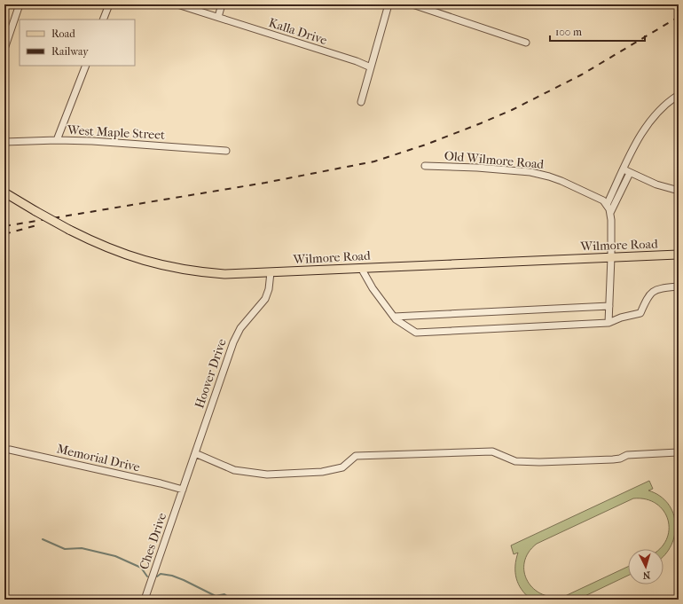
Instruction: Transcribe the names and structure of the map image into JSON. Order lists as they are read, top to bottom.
{
  "streets": {
    "main road": ["Wilmore Road"],
    "street": [
      "Kalla Drive",
      "West Maple Street",
      "Old Wilmore Road",
      "Hoover Drive",
      "Memorial Drive",
      "Ches Drive"
    ]
  },
  "crossings": [
    ["Wilmore Road", "Hoover Drive"],
    ["Hoover Drive", "Memorial Drive"],
    ["Hoover Drive", "Ches Drive"],
    ["Memorial Drive", "Ches Drive"]
  ],
  "legend": ["Road", "Railway"],
  "scale_bar": "100 m",
  "north": "bottom"
}
